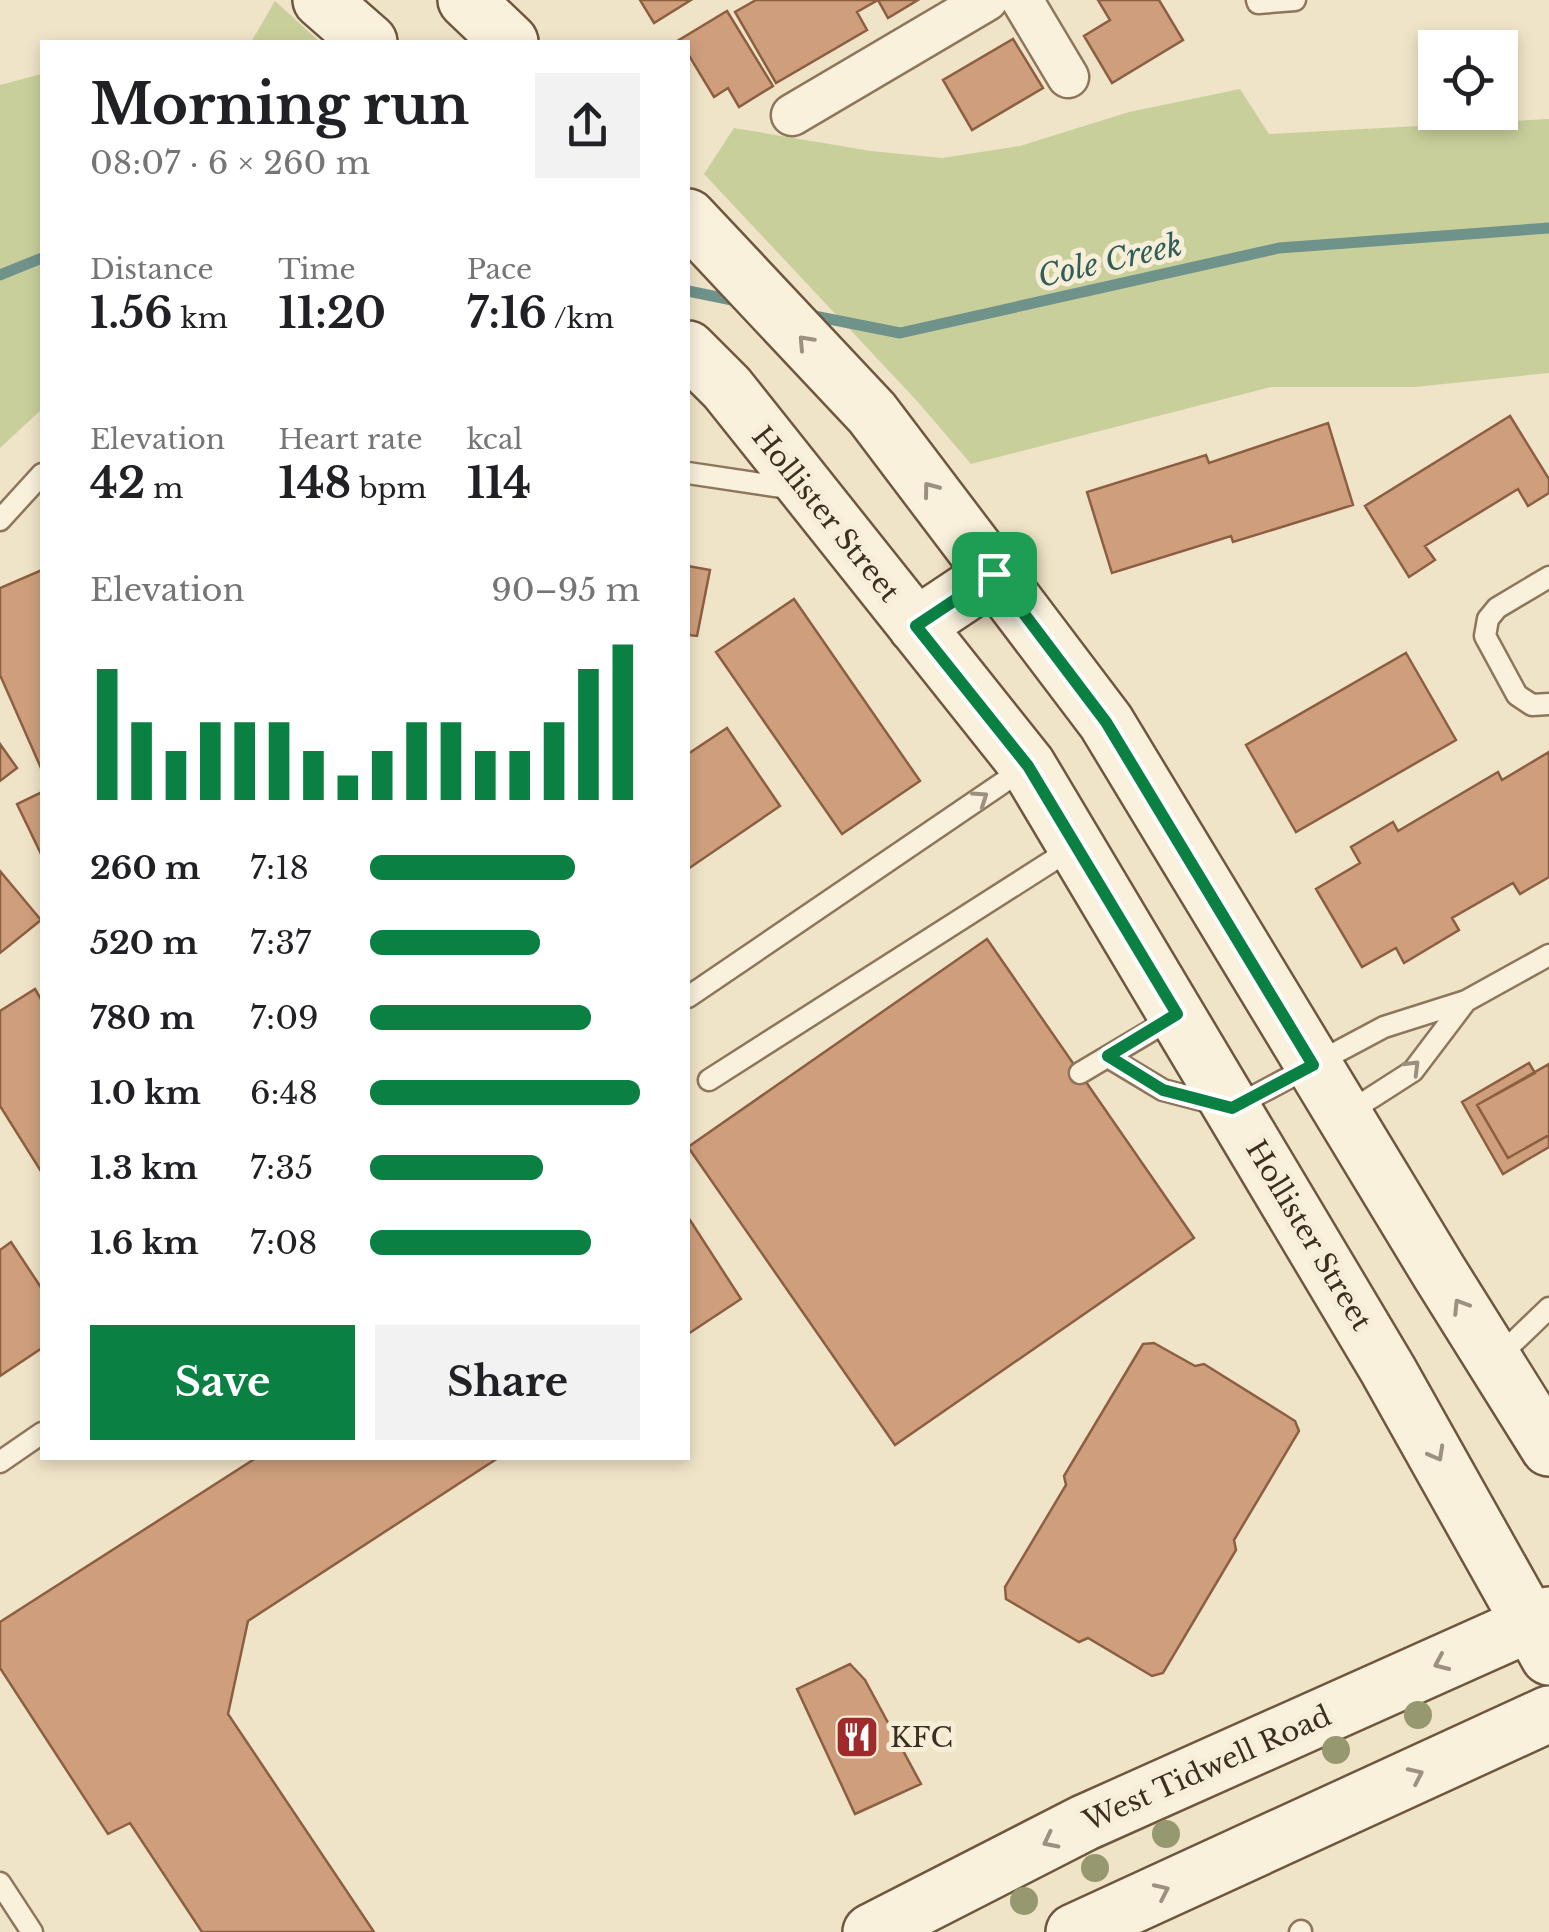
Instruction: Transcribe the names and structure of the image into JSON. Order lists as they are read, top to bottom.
{
  "streets": {
    "main road": ["Hollister Street", "West Tidwell Road"]
  },
  "crossings": [
    ["Hollister Street", "West Tidwell Road"]
  ],
  "water": ["Cole Creek"],
  "places": {
    "restaurant": ["KFC"]
  },
  "page": {
    "heading": ["Morning run", "08:07 · 6 × 260 m"],
    "stats": [
      ["Distance", "1.56 km"],
      ["Time", "11:20"],
      ["Pace", "7:16 /km"],
      ["Elevation", "42 m"],
      ["Heart rate", "148 bpm"],
      ["kcal", "114"]
    ],
    "chart": ["Elevation", "90–95 m"],
    "list": [
      {
        "name": "260 m",
        "note": "7:18"
      },
      {
        "name": "520 m",
        "note": "7:37"
      },
      {
        "name": "780 m",
        "note": "7:09"
      },
      {
        "name": "1.0 km",
        "note": "6:48"
      },
      {
        "name": "1.3 km",
        "note": "7:35"
      },
      {
        "name": "1.6 km",
        "note": "7:08"
      }
    ],
    "buttons": ["Save", "Share"]
  }
}
